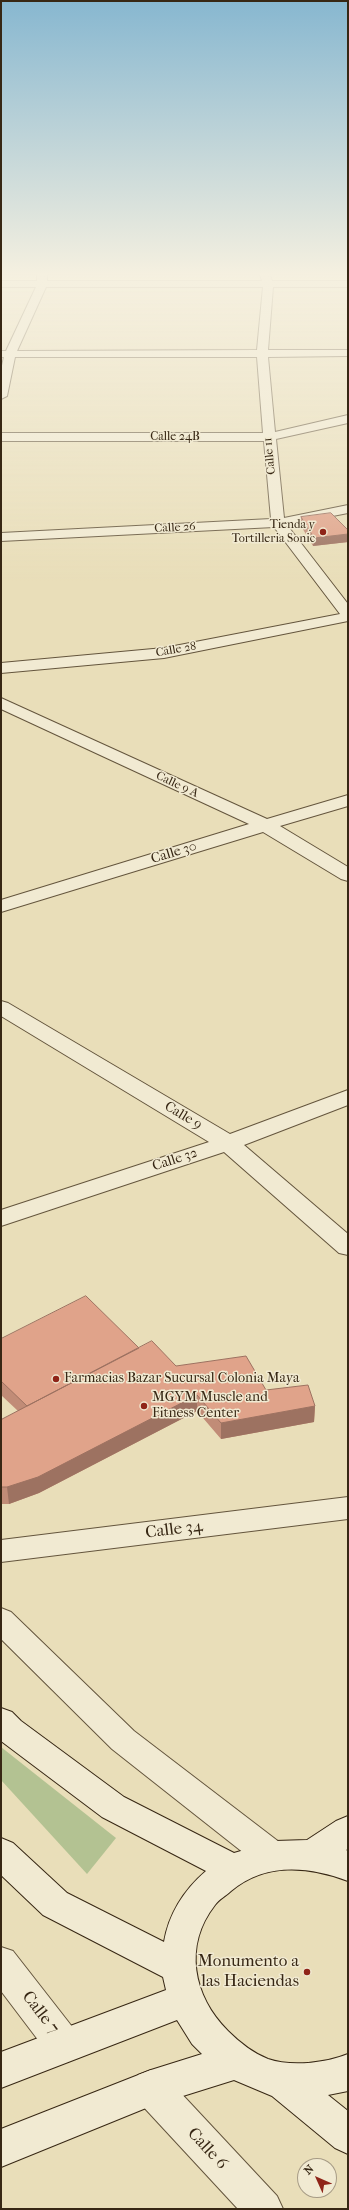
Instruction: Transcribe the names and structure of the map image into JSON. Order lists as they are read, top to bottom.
{
  "streets": {
    "street": [
      "Calle 24B",
      "Calle 11",
      "Calle 26",
      "Calle 28",
      "Calle 9 A",
      "Calle 30",
      "Calle 9",
      "Calle 32",
      "Calle 34",
      "Calle 7",
      "Calle 6"
    ]
  },
  "crossings": [
    ["Calle 24B", "Calle 11"],
    ["Calle 11", "Calle 26"],
    ["Calle 9 A", "Calle 30"],
    ["Calle 9", "Calle 32"]
  ],
  "places": [
    "Tienda y Tortilleria Sonic",
    "Farmacias Bazar Sucursal Colonia Maya",
    "MGYM Muscle and Fitness Center",
    "Monumento a las Haciendas"
  ],
  "north": "top left"
}
